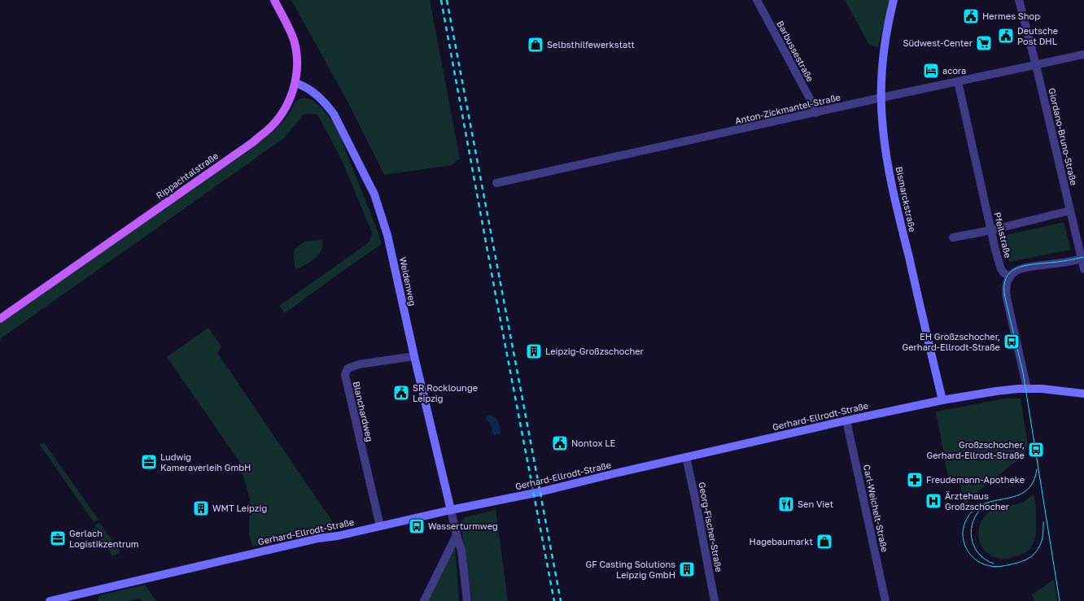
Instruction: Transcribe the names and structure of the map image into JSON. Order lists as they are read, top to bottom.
{
  "streets": {
    "main road": [
      "Rippachtalstraße",
      "Bismarckstraße",
      "Weidenweg",
      "Gerhard-Ellrodt-Straße"
    ],
    "street": [
      "Barbussestraße",
      "Anton-Zickmantel-Straße",
      "Giordano-Bruno-Straße",
      "Pfeilstraße",
      "Blanchardweg",
      "Carl-Weichelt-Straße",
      "Georg-Fischer-Straße"
    ]
  },
  "crossings": [
    ["Barbussestraße", "Anton-Zickmantel-Straße"],
    ["Anton-Zickmantel-Straße", "Giordano-Bruno-Straße"],
    ["Anton-Zickmantel-Straße", "Bismarckstraße"],
    ["Anton-Zickmantel-Straße", "Pfeilstraße"],
    ["Rippachtalstraße", "Weidenweg"],
    ["Bismarckstraße", "Gerhard-Ellrodt-Straße"],
    ["Weidenweg", "Blanchardweg"],
    ["Weidenweg", "Gerhard-Ellrodt-Straße"],
    ["Blanchardweg", "Gerhard-Ellrodt-Straße"],
    ["Gerhard-Ellrodt-Straße", "Carl-Weichelt-Straße"],
    ["Gerhard-Ellrodt-Straße", "Georg-Fischer-Straße"]
  ],
  "places": {
    "public building": [
      "Hermes Shop",
      "Deutsche Post DHL",
      "SR Rocklounge Leipzig",
      "Nontox LE"
    ],
    "supermarket": ["Südwest-Center"],
    "shop": ["Selbsthilfewerkstatt", "Hagebaumarkt"],
    "hotel": ["acora"],
    "bus stop": ["EH Großzschocher, Gerhard-Ellrodt-Straße", "Großzschocher, Gerhard-Ellrodt-Straße", "Wasserturmweg"],
    "building": ["Leipzig-Großzschocher", "WMT Leipzig", "GF Casting Solutions Leipzig GmbH"],
    "office": ["Ludwig Kameraverleih GmbH", "Gerlach Logistikzentrum"],
    "pharmacy": ["Freudemann-Apotheke"],
    "hospital": ["Ärztehaus Großzschocher"],
    "restaurant": ["Sen Viet"]
  }
}
